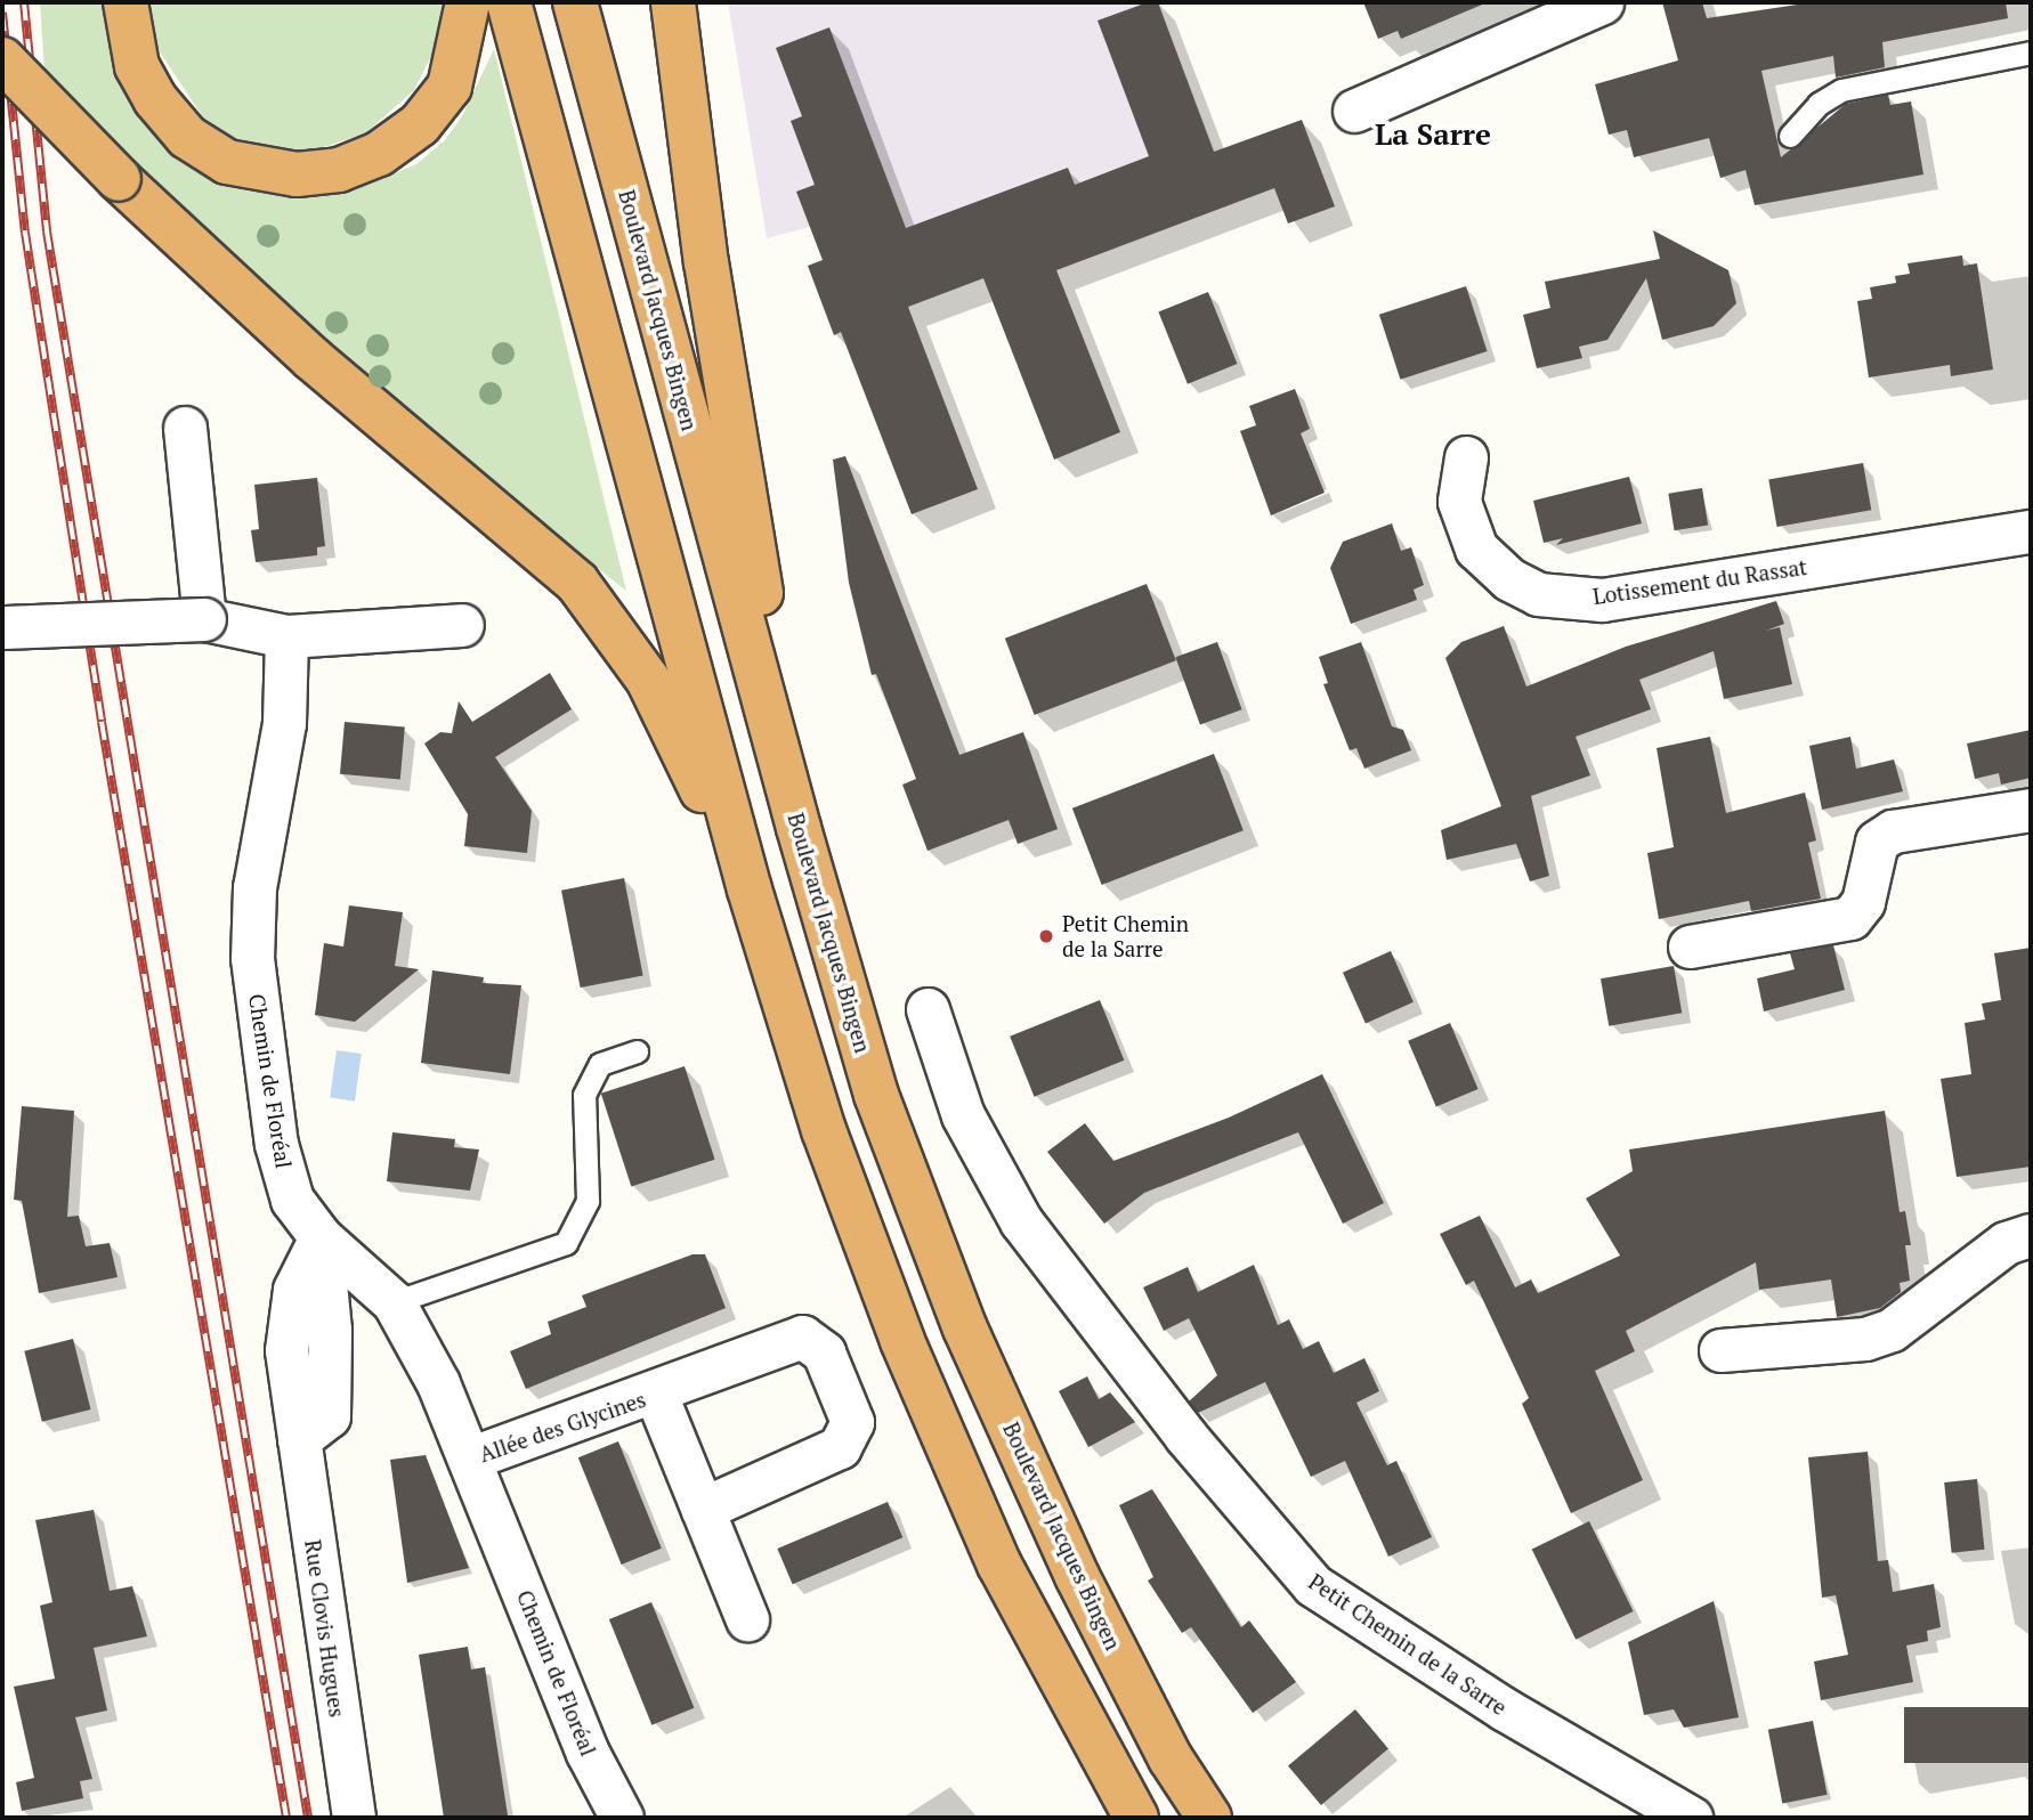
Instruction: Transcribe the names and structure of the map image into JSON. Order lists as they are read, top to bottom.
{
  "streets": {
    "highway": ["Boulevard Jacques Bingen"],
    "street": [
      "Lotissement du Rassat",
      "Chemin de Floréal",
      "Allée des Glycines",
      "Rue Clovis Hugues",
      "Petit Chemin de la Sarre"
    ]
  },
  "crossings": [
    ["Chemin de Floréal", "Allée des Glycines"],
    ["Chemin de Floréal", "Rue Clovis Hugues"]
  ],
  "districts": ["La Sarre"],
  "places": ["Petit Chemin de la Sarre"]
}
